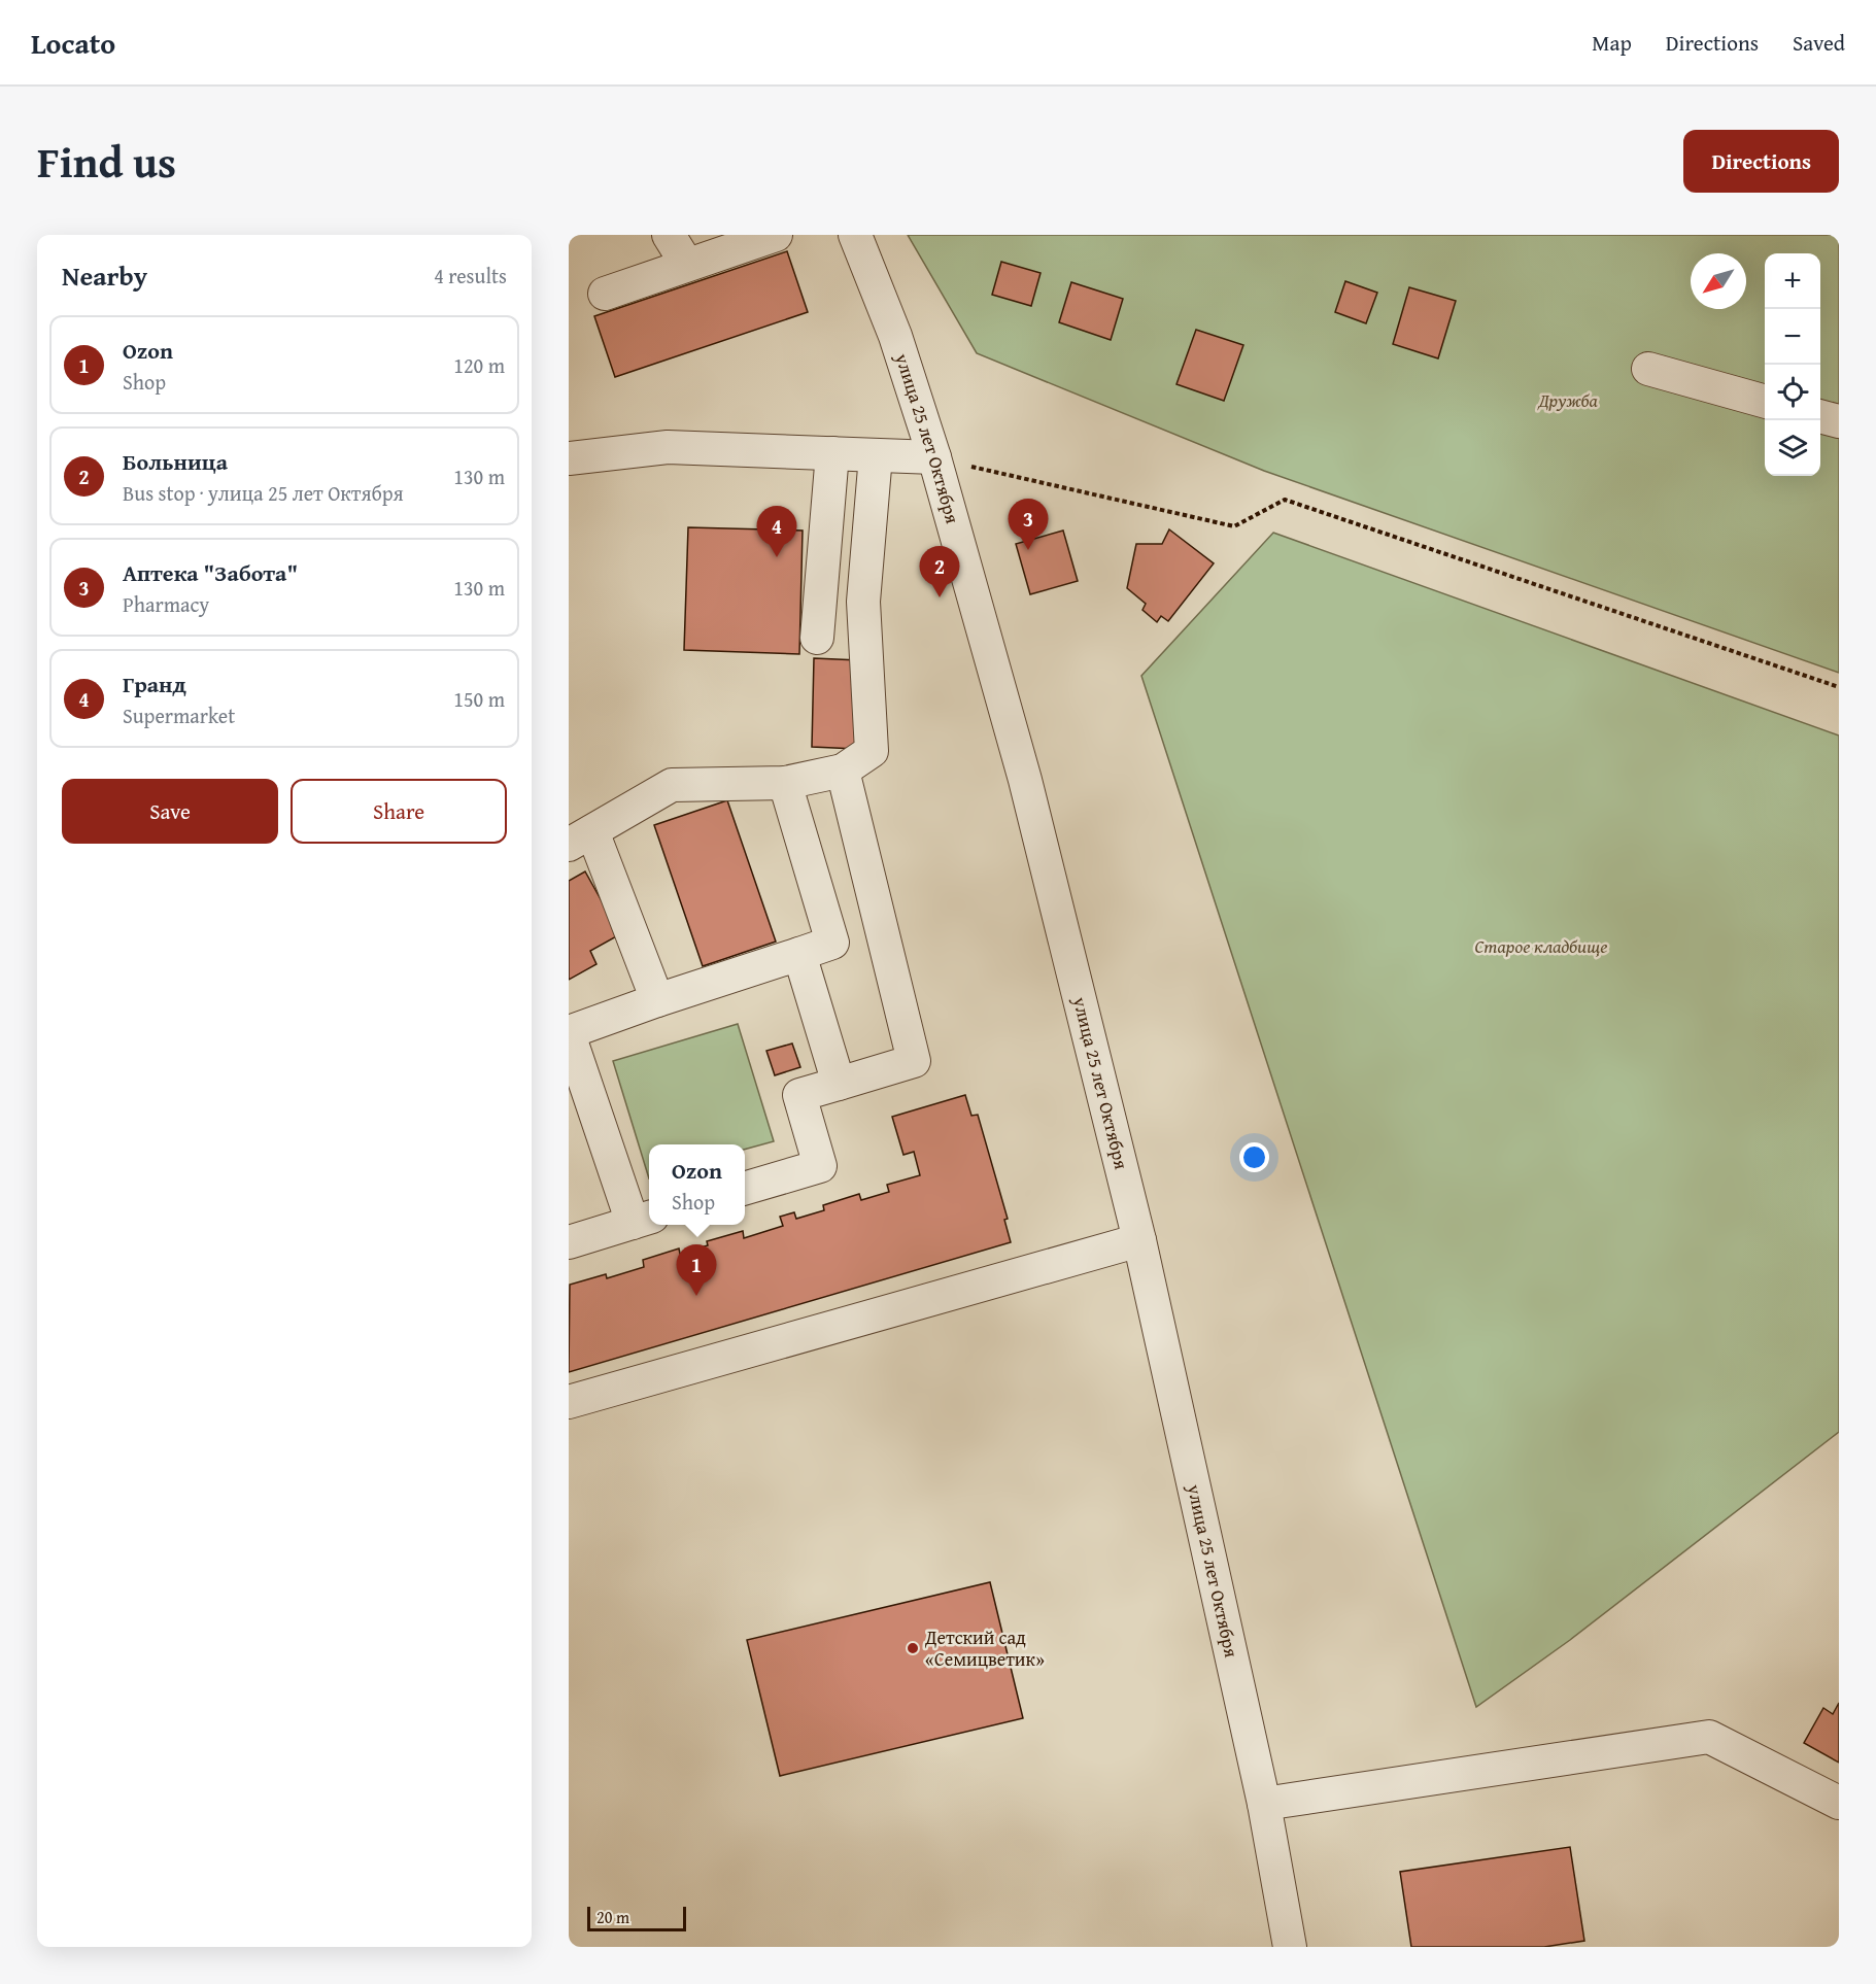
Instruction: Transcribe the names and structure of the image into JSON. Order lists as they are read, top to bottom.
{
  "streets": {
    "street": ["улица 25 лет Октября"]
  },
  "parks": ["Дружба", "Старое кладбище"],
  "places": ["Детский сад «Семицветик»"],
  "scale_bar": "20 m",
  "north": "bottom left",
  "page": {
    "header": "Locato",
    "nav": ["Map", "Directions", "Saved"],
    "title": "Find us",
    "buttons": [
      "Directions",
      ["Save", "Share"]
    ],
    "heading": ["Nearby", "4 results"],
    "map_buttons": ["+", "−"],
    "list": [
      {
        "mark": "1",
        "name": "Ozon",
        "note": "Shop",
        "value": "120 m"
      },
      {
        "mark": "2",
        "name": "Больница",
        "note": "Bus stop · улица 25 лет Октября",
        "value": "130 m"
      },
      {
        "mark": "3",
        "name": "Аптека \"Забота\"",
        "note": "Pharmacy",
        "value": "130 m"
      },
      {
        "mark": "4",
        "name": "Гранд",
        "note": "Supermarket",
        "value": "150 m"
      }
    ],
    "pins": [
      "3",
      "4",
      "2",
      "1"
    ],
    "popup": ["Ozon", "Shop"],
    "scale": "20 m"
  }
}
